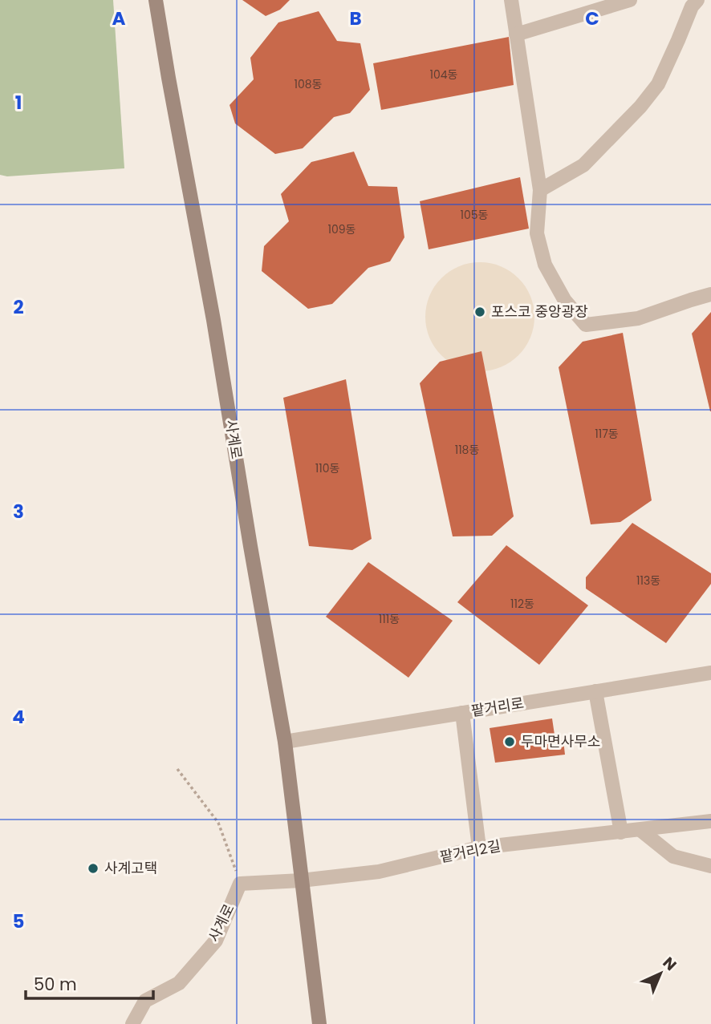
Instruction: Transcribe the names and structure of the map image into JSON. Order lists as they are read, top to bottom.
{
  "streets": {
    "main road": ["사계로"],
    "street": ["팥거리로", "팥거리2길"]
  },
  "crossings": [
    ["사계로", "팥거리로"],
    ["사계로", "팥거리2길"]
  ],
  "places": ["포스코 중앙광장", "두마면사무소", "사계고택"],
  "house_numbers": [
    "104동",
    "108동",
    "105동",
    "109동",
    "117동",
    "118동",
    "110동",
    "113동",
    "112동",
    "111동"
  ],
  "scale_bar": "50 m",
  "north": "top right",
  "grid": {
    "columns": ["A", "B", "C"],
    "rows": [
      "1",
      "2",
      "3",
      "4",
      "5"
    ]
  }
}
